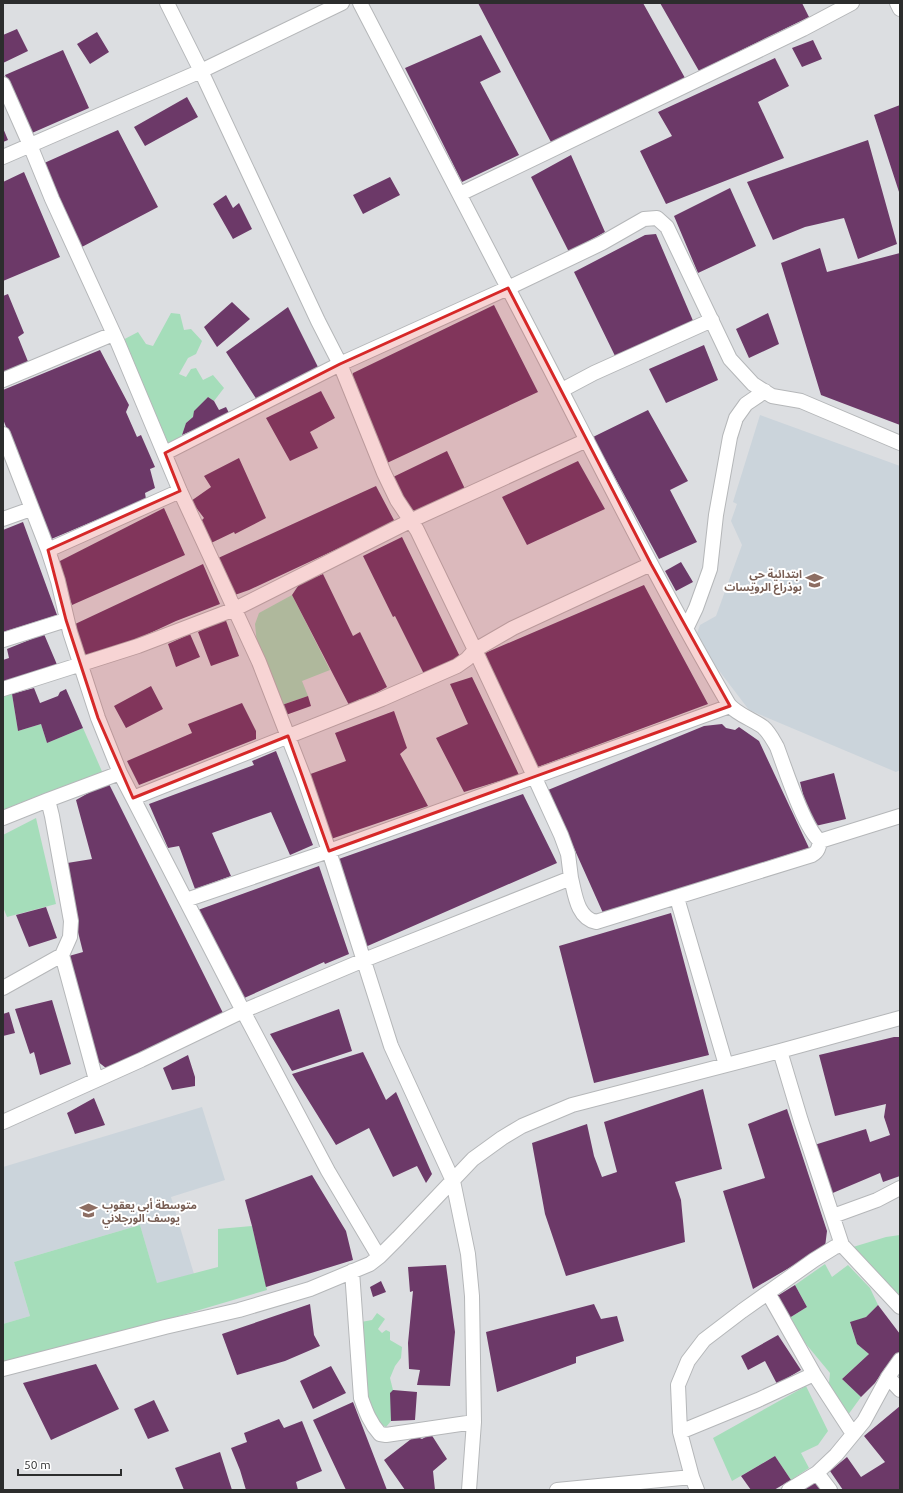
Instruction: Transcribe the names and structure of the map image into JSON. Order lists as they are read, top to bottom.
{
  "places": {
    "school or university": ["ابتدائية حي بوذراع الرويسات", "متوسطة أبي يعقوب يوسف الورجلاني"]
  },
  "scale_bar": "50 m"
}
